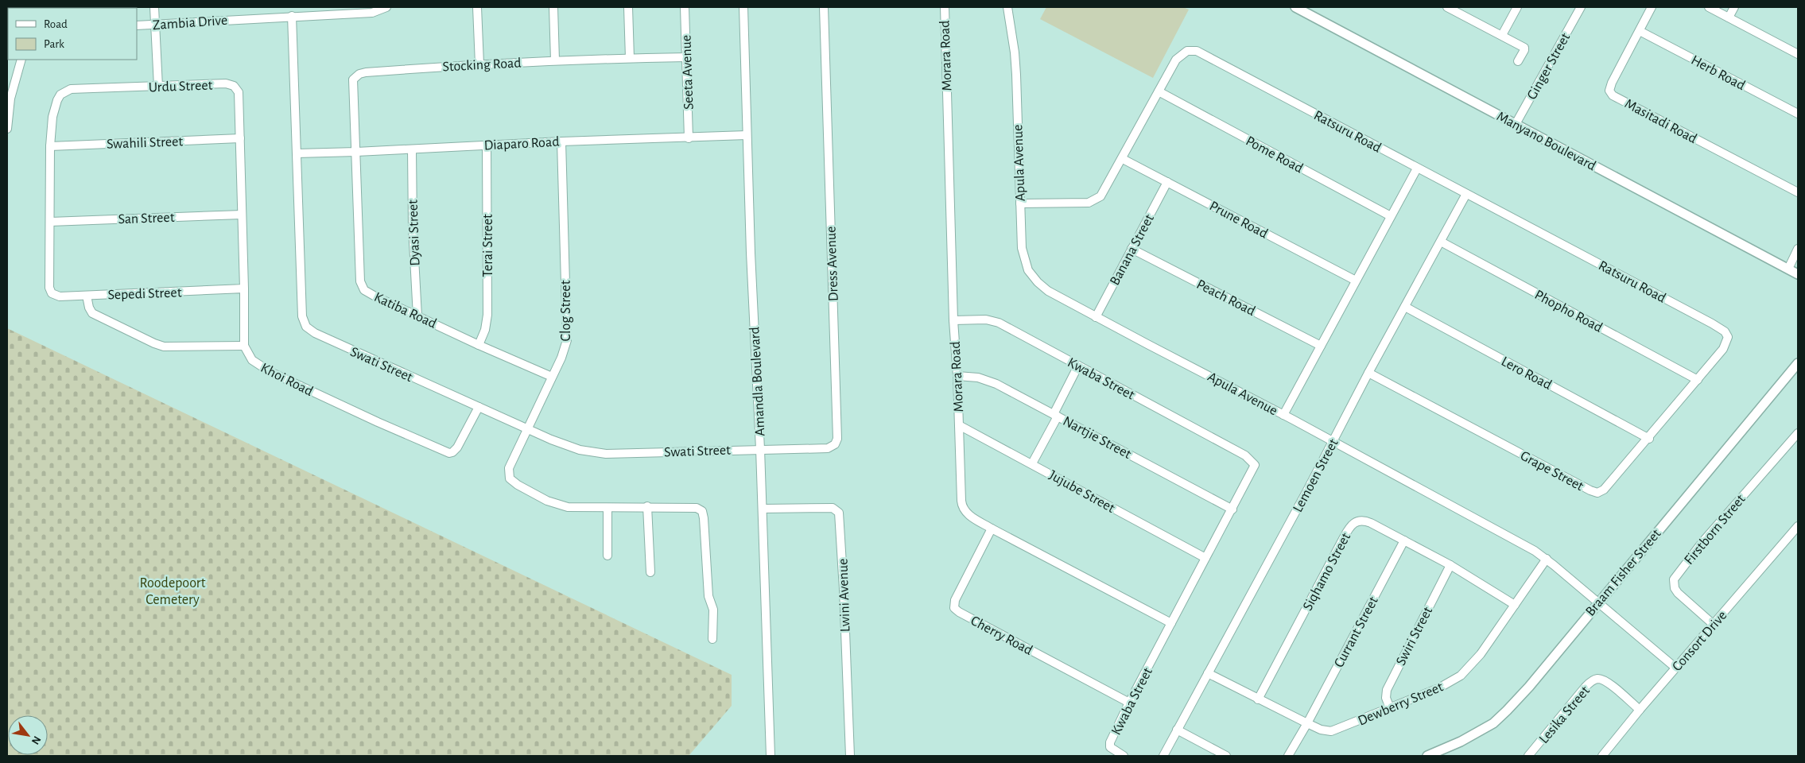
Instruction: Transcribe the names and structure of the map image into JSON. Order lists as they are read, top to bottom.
{
  "streets": {
    "street": [
      "Zambia Drive",
      "Morara Road",
      "Stocking Road",
      "Ginger Street",
      "Seeta Avenue",
      "Herb Road",
      "Urdu Street",
      "Masitadi Road",
      "Ratsuru Road",
      "Manyano Boulevard",
      "Swahili Street",
      "Diaparo Road",
      "Pome Road",
      "Apula Avenue",
      "San Street",
      "Prune Road",
      "Dyasi Street",
      "Terai Street",
      "Banana Street",
      "Dress Avenue",
      "Sepedi Street",
      "Peach Road",
      "Katiba Road",
      "Clog Street",
      "Phopho Road",
      "Swati Street",
      "Lero Road",
      "Kwaba Street",
      "Khoi Road",
      "Amandla Boulevard",
      "Nartjie Street",
      "Grape Street",
      "Lemoen Street",
      "Jujube Street",
      "Firstborn Street",
      "Siqhamo Street",
      "Braam Fisher Street",
      "Lwini Avenue",
      "Currant Street",
      "Cherry Road",
      "Swiri Street",
      "Consort Drive",
      "Dewberry Street",
      "Lesika Street"
    ]
  },
  "crossings": [
    ["Zambia Drive", "Swati Street"],
    ["Morara Road", "Kwaba Street"],
    ["Morara Road", "Nartjie Street"],
    ["Morara Road", "Jujube Street"],
    ["Morara Road", "Cherry Road"],
    ["Stocking Road", "Seeta Avenue"],
    ["Stocking Road", "Diaparo Road"],
    ["Stocking Road", "Katiba Road"],
    ["Ginger Street", "Manyano Boulevard"],
    ["Seeta Avenue", "Diaparo Road"],
    ["Herb Road", "Masitadi Road"],
    ["Urdu Street", "Swahili Street"],
    ["Urdu Street", "San Street"],
    ["Urdu Street", "Sepedi Street"],
    ["Urdu Street", "Khoi Road"],
    ["Ratsuru Road", "Pome Road"],
    ["Ratsuru Road", "Apula Avenue"],
    ["Ratsuru Road", "Prune Road"],
    ["Ratsuru Road", "Grape Street"],
    ["Ratsuru Road", "Lemoen Street"],
    ["Diaparo Road", "Dyasi Street"],
    ["Diaparo Road", "Terai Street"],
    ["Diaparo Road", "Katiba Road"],
    ["Diaparo Road", "Clog Street"],
    ["Diaparo Road", "Swati Street"],
    ["Diaparo Road", "Amandla Boulevard"],
    ["Apula Avenue", "Banana Street"],
    ["Apula Avenue", "Lemoen Street"],
    ["Apula Avenue", "Braam Fisher Street"],
    ["Apula Avenue", "Consort Drive"],
    ["Apula Avenue", "Dewberry Street"],
    ["Prune Road", "Banana Street"],
    ["Dyasi Street", "Katiba Road"],
    ["Terai Street", "Katiba Road"],
    ["Banana Street", "Peach Road"],
    ["Dress Avenue", "Swati Street"],
    ["Dress Avenue", "Amandla Boulevard"],
    ["Katiba Road", "Clog Street"],
    ["Clog Street", "Swati Street"],
    ["Phopho Road", "Grape Street"],
    ["Phopho Road", "Lemoen Street"],
    ["Swati Street", "Khoi Road"],
    ["Swati Street", "Amandla Boulevard"],
    ["Lero Road", "Grape Street"],
    ["Lero Road", "Lemoen Street"],
    ["Kwaba Street", "Nartjie Street"],
    ["Kwaba Street", "Jujube Street"],
    ["Kwaba Street", "Cherry Road"],
    ["Amandla Boulevard", "Lwini Avenue"],
    ["Grape Street", "Lemoen Street"],
    ["Lemoen Street", "Dewberry Street"],
    ["Firstborn Street", "Consort Drive"],
    ["Siqhamo Street", "Currant Street"],
    ["Siqhamo Street", "Swiri Street"],
    ["Siqhamo Street", "Dewberry Street"],
    ["Currant Street", "Dewberry Street"],
    ["Swiri Street", "Dewberry Street"],
    ["Consort Drive", "Lesika Street"]
  ],
  "parks": ["Roodepoort Cemetery"],
  "legend": ["Road", "Park"],
  "north": "bottom right"
}
